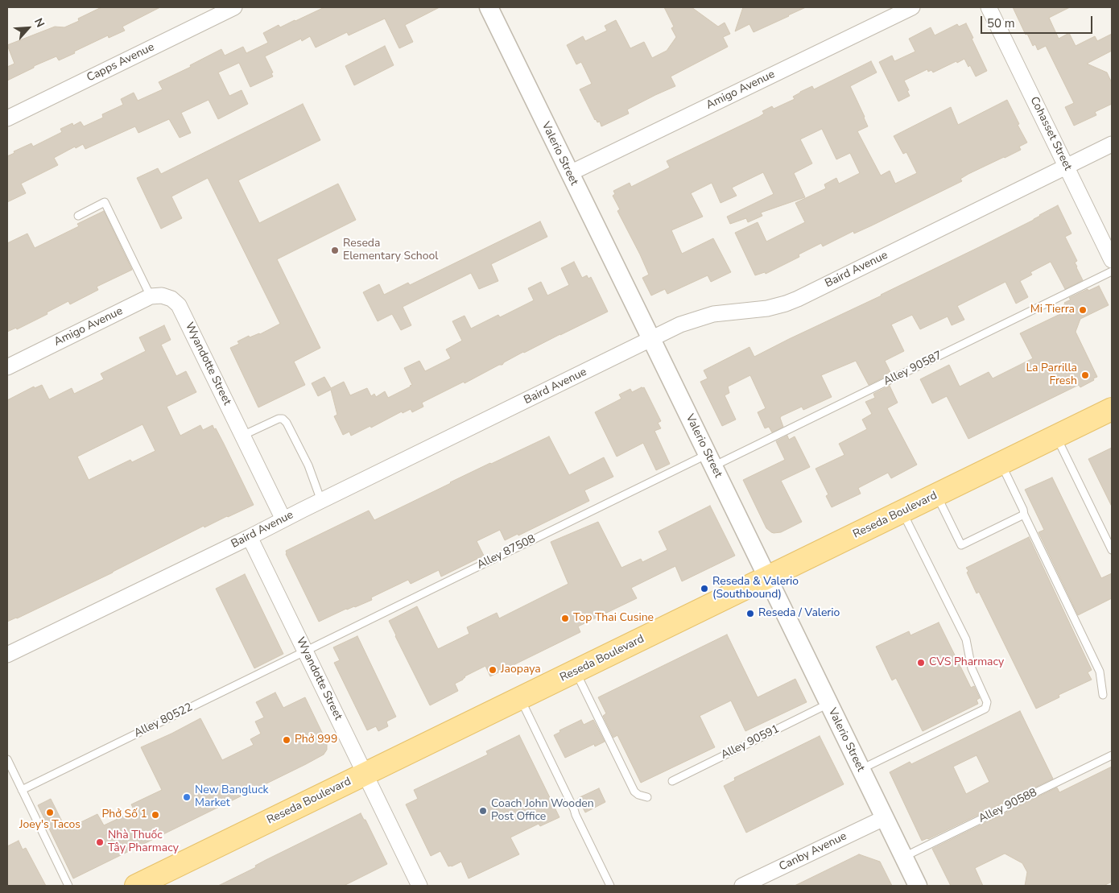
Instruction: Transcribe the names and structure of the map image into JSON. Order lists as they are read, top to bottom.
{
  "streets": {
    "main road": ["Reseda Boulevard"],
    "street": [
      "Capps Avenue",
      "Amigo Avenue",
      "Cohasset Street",
      "Valerio Street",
      "Baird Avenue",
      "Wyandotte Street",
      "Canby Avenue"
    ],
    "lane": [
      "Alley 90587",
      "Alley 87508",
      "Alley 80522",
      "Alley 90591",
      "Alley 90588"
    ]
  },
  "crossings": [
    ["Amigo Avenue", "Valerio Street"],
    ["Amigo Avenue", "Wyandotte Street"],
    ["Cohasset Street", "Baird Avenue"],
    ["Valerio Street", "Baird Avenue"],
    ["Valerio Street", "Alley 90587"],
    ["Valerio Street", "Reseda Boulevard"],
    ["Valerio Street", "Alley 87508"],
    ["Valerio Street", "Alley 90591"],
    ["Valerio Street", "Alley 90588"],
    ["Valerio Street", "Canby Avenue"],
    ["Baird Avenue", "Wyandotte Street"],
    ["Wyandotte Street", "Reseda Boulevard"],
    ["Wyandotte Street", "Alley 87508"],
    ["Wyandotte Street", "Alley 80522"],
    ["Alley 90587", "Alley 87508"],
    ["Alley 87508", "Alley 80522"]
  ],
  "places": [
    "Reseda Elementary School",
    "Mi Tierra",
    "La Parrilla Fresh",
    "Reseda & Valerio (Southbound)",
    "Reseda / Valerio",
    "Top Thai Cusine",
    "CVS Pharmacy",
    "Jaopaya",
    "Phở 999",
    "New Bangluck Market",
    "Coach John Wooden Post Office",
    "Joey's Tacos",
    "Phở Số 1",
    "Nhà Thuốc Tây Pharmacy"
  ],
  "scale_bar": "50 m",
  "north": "top right"
}
